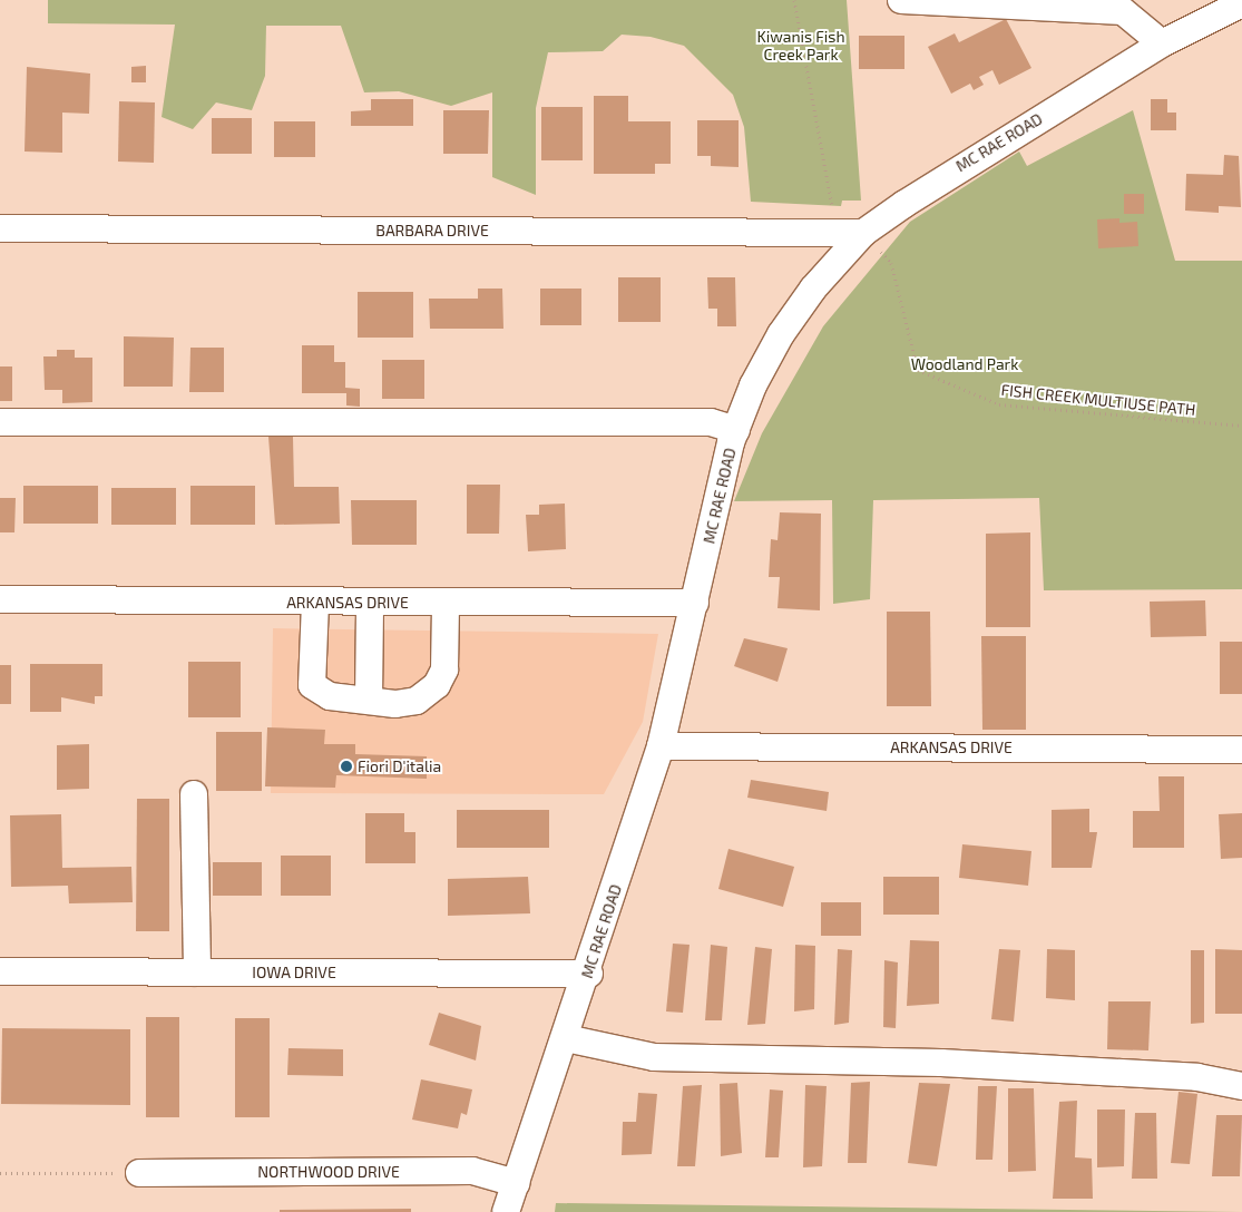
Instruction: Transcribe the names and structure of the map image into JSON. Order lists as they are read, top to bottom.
{
  "streets": {
    "street": [
      "MC RAE ROAD",
      "BARBARA DRIVE",
      "ARKANSAS DRIVE",
      "IOWA DRIVE",
      "NORTHWOOD DRIVE"
    ],
    "path": ["FISH CREEK MULTIUSE PATH"]
  },
  "crossings": [
    ["MC RAE ROAD", "BARBARA DRIVE"],
    ["MC RAE ROAD", "FISH CREEK MULTIUSE PATH"],
    ["MC RAE ROAD", "ARKANSAS DRIVE"],
    ["MC RAE ROAD", "IOWA DRIVE"],
    ["MC RAE ROAD", "NORTHWOOD DRIVE"],
    ["BARBARA DRIVE", "FISH CREEK MULTIUSE PATH"]
  ],
  "parks": ["Kiwanis Fish Creek Park", "Woodland Park"],
  "places": ["Fiori D'italia"]
}
